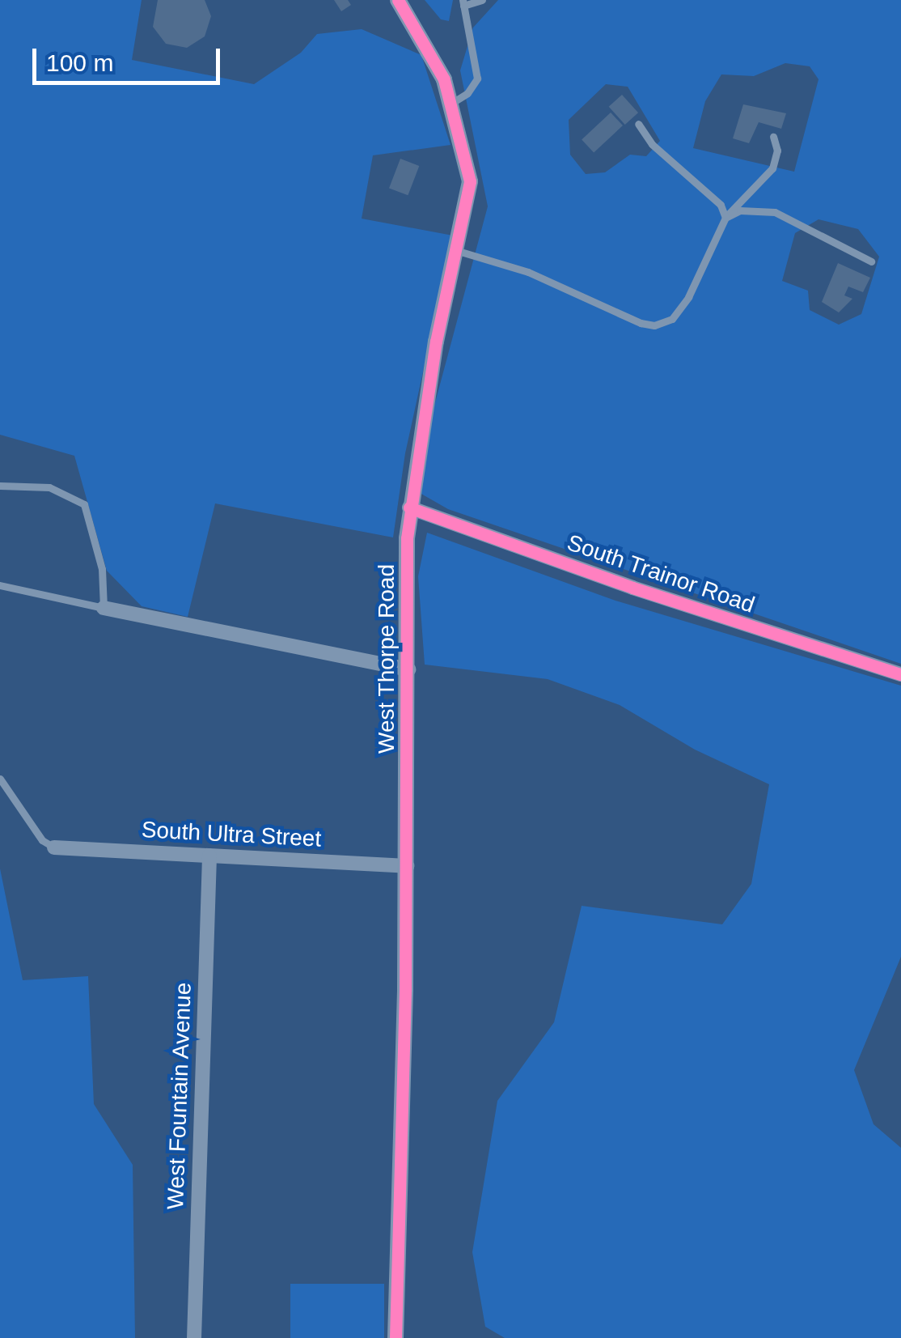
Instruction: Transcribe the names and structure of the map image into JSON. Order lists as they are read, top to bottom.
{
  "streets": {
    "street": [
      "South Trainor Road",
      "West Thorpe Road",
      "South Ultra Street",
      "West Fountain Avenue"
    ]
  },
  "crossings": [
    ["South Trainor Road", "West Thorpe Road"],
    ["West Thorpe Road", "South Ultra Street"],
    ["South Ultra Street", "West Fountain Avenue"]
  ],
  "scale_bar": "100 m"
}
